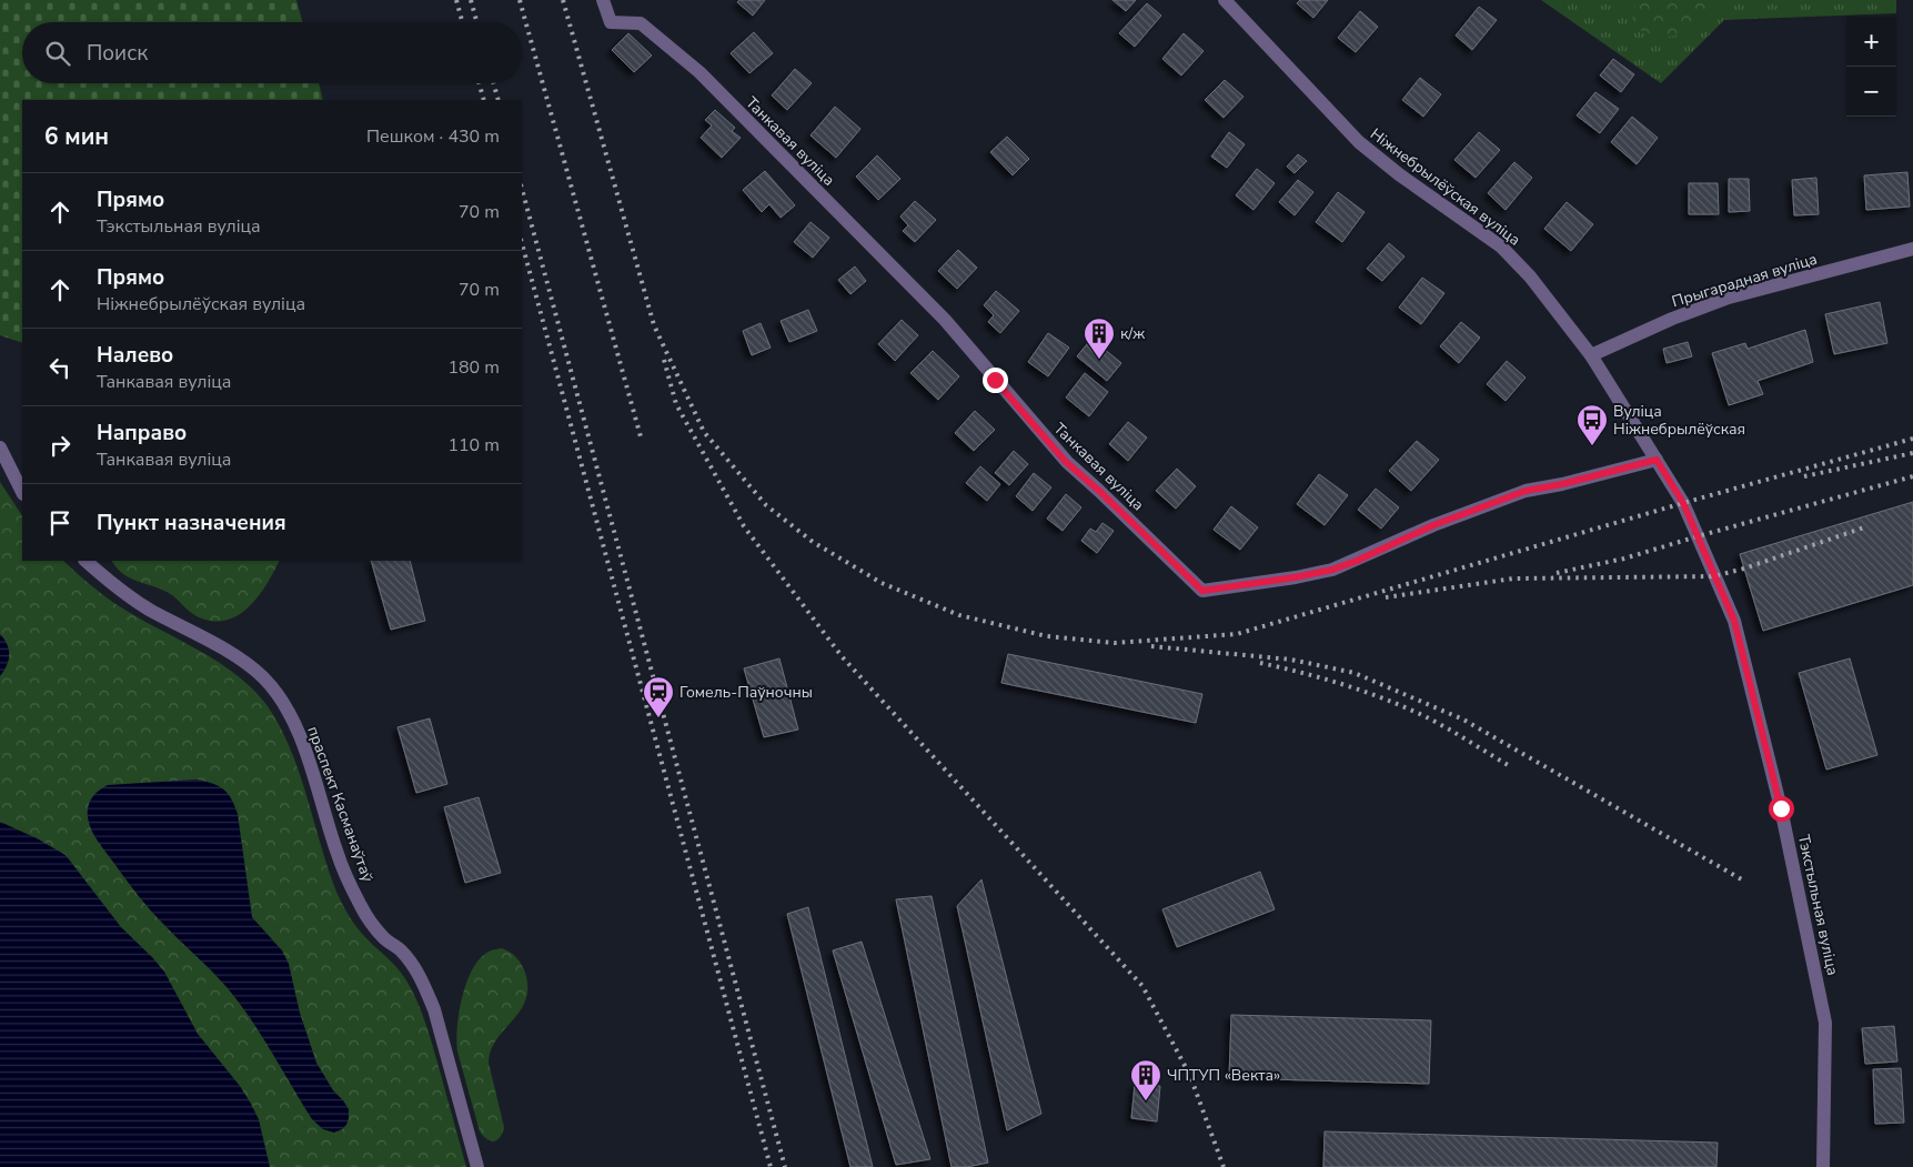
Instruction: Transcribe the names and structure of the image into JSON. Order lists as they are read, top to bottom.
{
  "streets": {
    "street": [
      "Танкавая вуліца",
      "Ніжнебрылёўская вуліца",
      "Прыгарадная вуліца",
      "праспект Касманаўтаў",
      "Тэкстыльная вуліца"
    ]
  },
  "crossings": [
    ["Танкавая вуліца", "Ніжнебрылёўская вуліца"],
    ["Ніжнебрылёўская вуліца", "Прыгарадная вуліца"],
    ["Ніжнебрылёўская вуліца", "Тэкстыльная вуліца"]
  ],
  "places": {
    "building": ["к/ж", "ЧПТУП «Векта»"],
    "bus stop": ["Вуліца Ніжнебрылёўская"],
    "station": ["Гомель-Паўночны"]
  },
  "page": {
    "map_buttons": ["+", "−"],
    "search": "Поиск",
    "heading": ["6 мин", "Пешком · 430 m"],
    "list": [
      ["Прямо", "Тэкстыльная вуліца", "70 m"],
      ["Прямо", "Ніжнебрылёўская вуліца", "70 m"],
      ["Налево", "Танкавая вуліца", "180 m"],
      ["Направо", "Танкавая вуліца", "110 m"],
      "Пункт назначения"
    ]
  }
}
